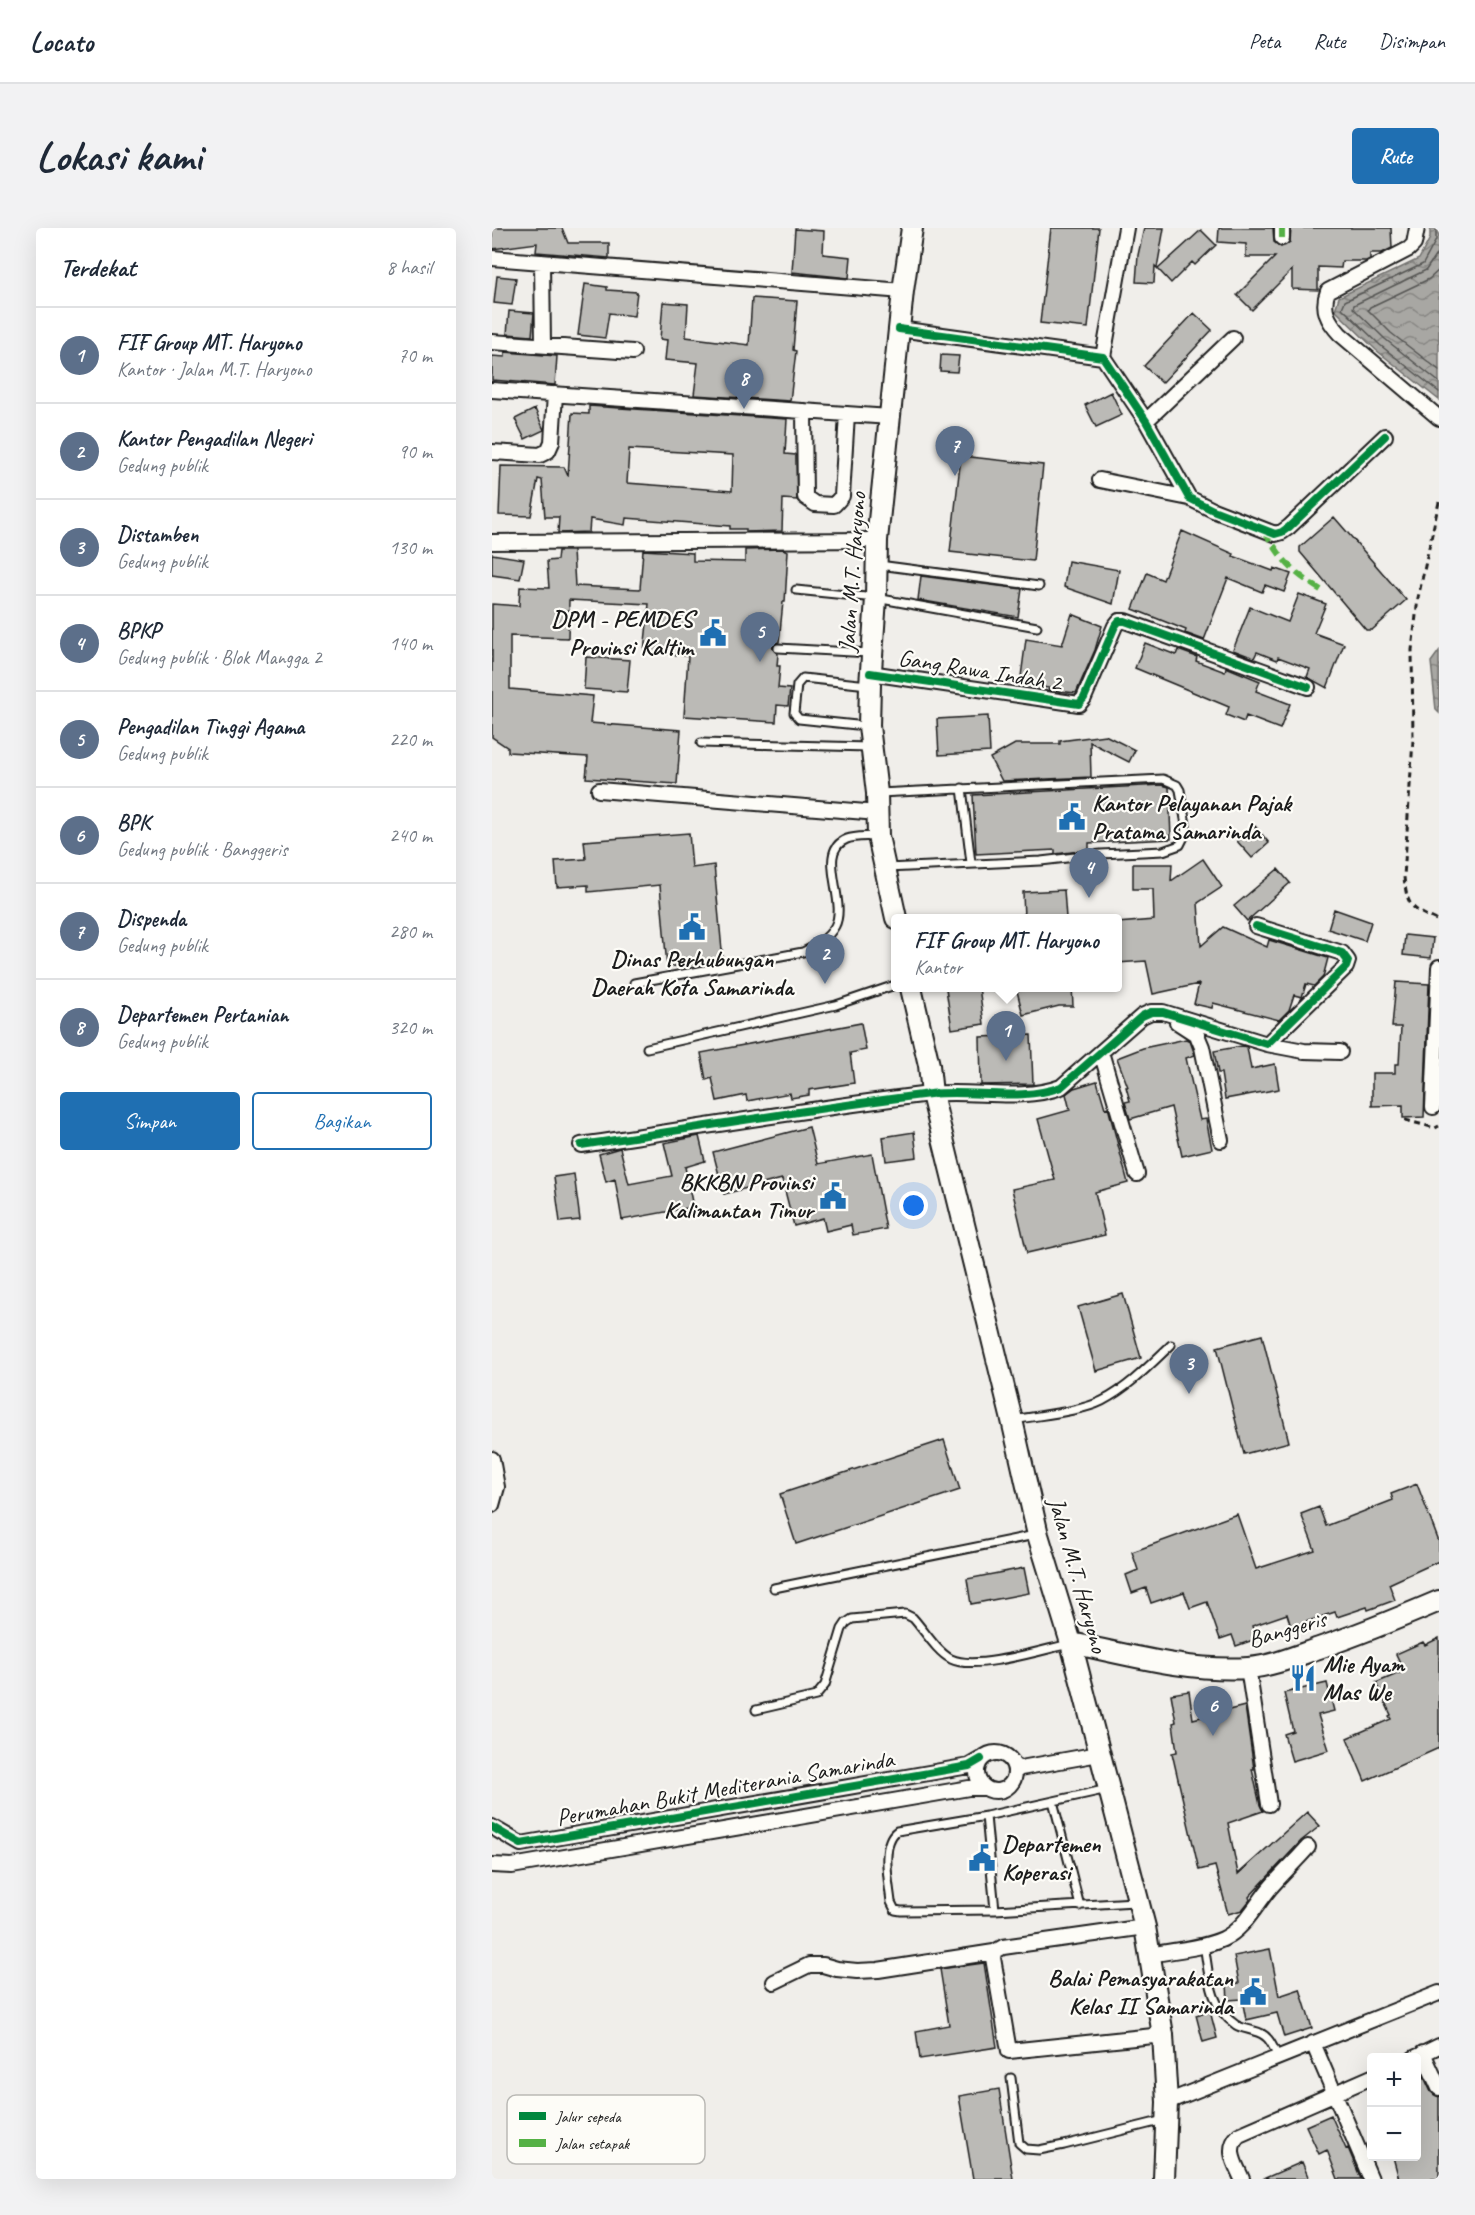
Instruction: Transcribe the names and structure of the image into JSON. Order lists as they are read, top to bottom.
{
  "streets": {
    "main road": ["Jalan M.T. Haryono", "Banggeris"],
    "street": ["Gang Rawa Indah 2", "Perumahan Bukit Mediterania Samarinda"]
  },
  "crossings": [
    ["Jalan M.T. Haryono", "Gang Rawa Indah 2"],
    ["Jalan M.T. Haryono", "Banggeris"]
  ],
  "places": {
    "public building": [
      "DPM - PEMDES Provinsi Kaltim",
      "Kantor Pelayanan Pajak Pratama Samarinda",
      "Dinas Perhubungan Daerah Kota Samarinda",
      "BKKBN Provinsi Kalimantan Timur",
      "Departemen Koperasi",
      "Balai Pemasyarakatan Kelas II Samarinda"
    ],
    "restaurant": ["Mie Ayam Mas We"]
  },
  "legend": ["Jalur sepeda", "Jalan setapak"],
  "page": {
    "header": "Locato",
    "nav": ["Peta", "Rute", "Disimpan"],
    "buttons": [
      "Rute",
      ["Simpan", "Bagikan"]
    ],
    "title": "Lokasi kami",
    "heading": ["Terdekat", "8 hasil"],
    "list": [
      {
        "mark": "1",
        "name": "FIF Group MT. Haryono",
        "note": "Kantor · Jalan M.T. Haryono",
        "value": "70 m"
      },
      {
        "mark": "2",
        "name": "Kantor Pengadilan Negeri",
        "note": "Gedung publik",
        "value": "90 m"
      },
      {
        "mark": "3",
        "name": "Distamben",
        "note": "Gedung publik",
        "value": "130 m"
      },
      {
        "mark": "4",
        "name": "BPKP",
        "note": "Gedung publik · Blok Mangga 2",
        "value": "140 m"
      },
      {
        "mark": "5",
        "name": "Pengadilan Tinggi Agama",
        "note": "Gedung publik",
        "value": "220 m"
      },
      {
        "mark": "6",
        "name": "BPK",
        "note": "Gedung publik · Banggeris",
        "value": "240 m"
      },
      {
        "mark": "7",
        "name": "Dispenda",
        "note": "Gedung publik",
        "value": "280 m"
      },
      {
        "mark": "8",
        "name": "Departemen Pertanian",
        "note": "Gedung publik",
        "value": "320 m"
      }
    ],
    "pins": [
      "8",
      "7",
      "5",
      "4",
      "2",
      "1",
      "3",
      "6"
    ],
    "popup": ["FIF Group MT. Haryono", "Kantor"],
    "map_buttons": ["+", "−"]
  }
}
